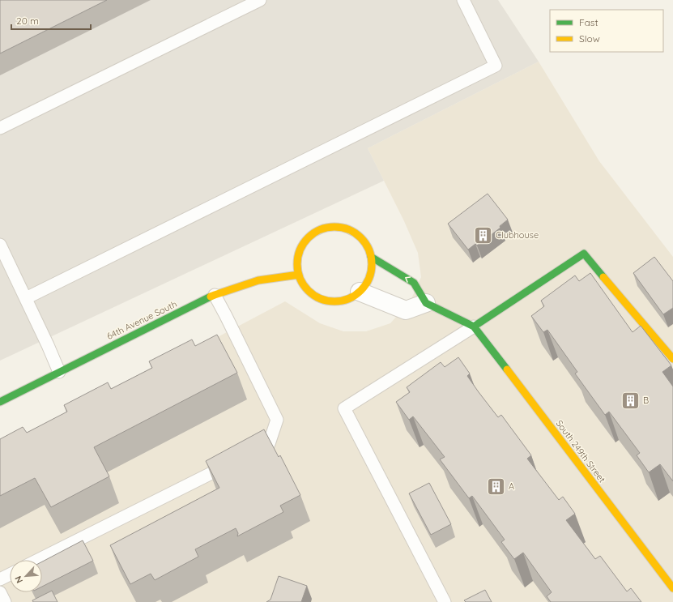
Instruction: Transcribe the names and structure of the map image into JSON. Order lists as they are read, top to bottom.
{
  "streets": {
    "street": ["64th Avenue South", "South 249th Street"]
  },
  "places": {
    "building": ["Clubhouse", "B", "A"]
  },
  "legend": ["Fast", "Slow"],
  "scale_bar": "20 m",
  "north": "bottom left"
}
